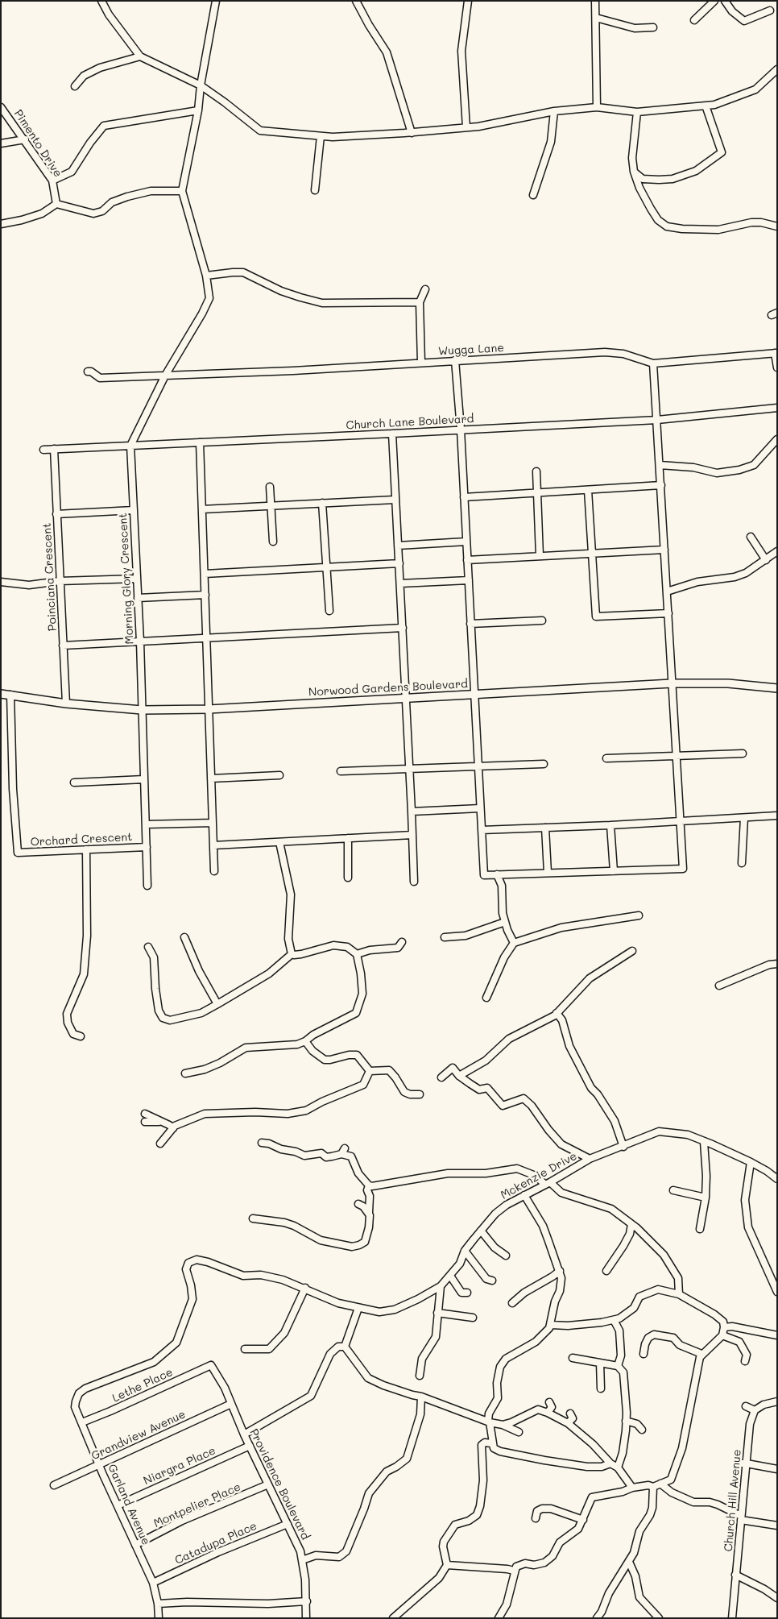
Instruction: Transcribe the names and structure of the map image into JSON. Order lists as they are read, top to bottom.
{
  "streets": {
    "street": [
      "Pimento Drive",
      "Wugga Lane",
      "Church Lane Boulevard",
      "Poinciana Crescent",
      "Morning Glory Crescent",
      "Norwood Gardens Boulevard",
      "Orchard Crescent",
      "Mckenzie Drive",
      "Lethe Place",
      "Grandview Avenue",
      "Niargra Place",
      "Providence Boulevard",
      "Church Hill Avenue",
      "Garland Avenue",
      "Montpelier Place",
      "Catadupa Place"
    ]
  },
  "crossings": [
    ["Church Lane Boulevard", "Poinciana Crescent"],
    ["Church Lane Boulevard", "Morning Glory Crescent"],
    ["Poinciana Crescent", "Norwood Gardens Boulevard"],
    ["Morning Glory Crescent", "Norwood Gardens Boulevard"],
    ["Morning Glory Crescent", "Orchard Crescent"],
    ["Norwood Gardens Boulevard", "Orchard Crescent"],
    ["Mckenzie Drive", "Garland Avenue"],
    ["Lethe Place", "Providence Boulevard"],
    ["Lethe Place", "Garland Avenue"],
    ["Grandview Avenue", "Providence Boulevard"],
    ["Grandview Avenue", "Garland Avenue"],
    ["Niargra Place", "Providence Boulevard"],
    ["Niargra Place", "Garland Avenue"],
    ["Providence Boulevard", "Montpelier Place"],
    ["Providence Boulevard", "Catadupa Place"],
    ["Garland Avenue", "Montpelier Place"],
    ["Garland Avenue", "Catadupa Place"]
  ]
}
